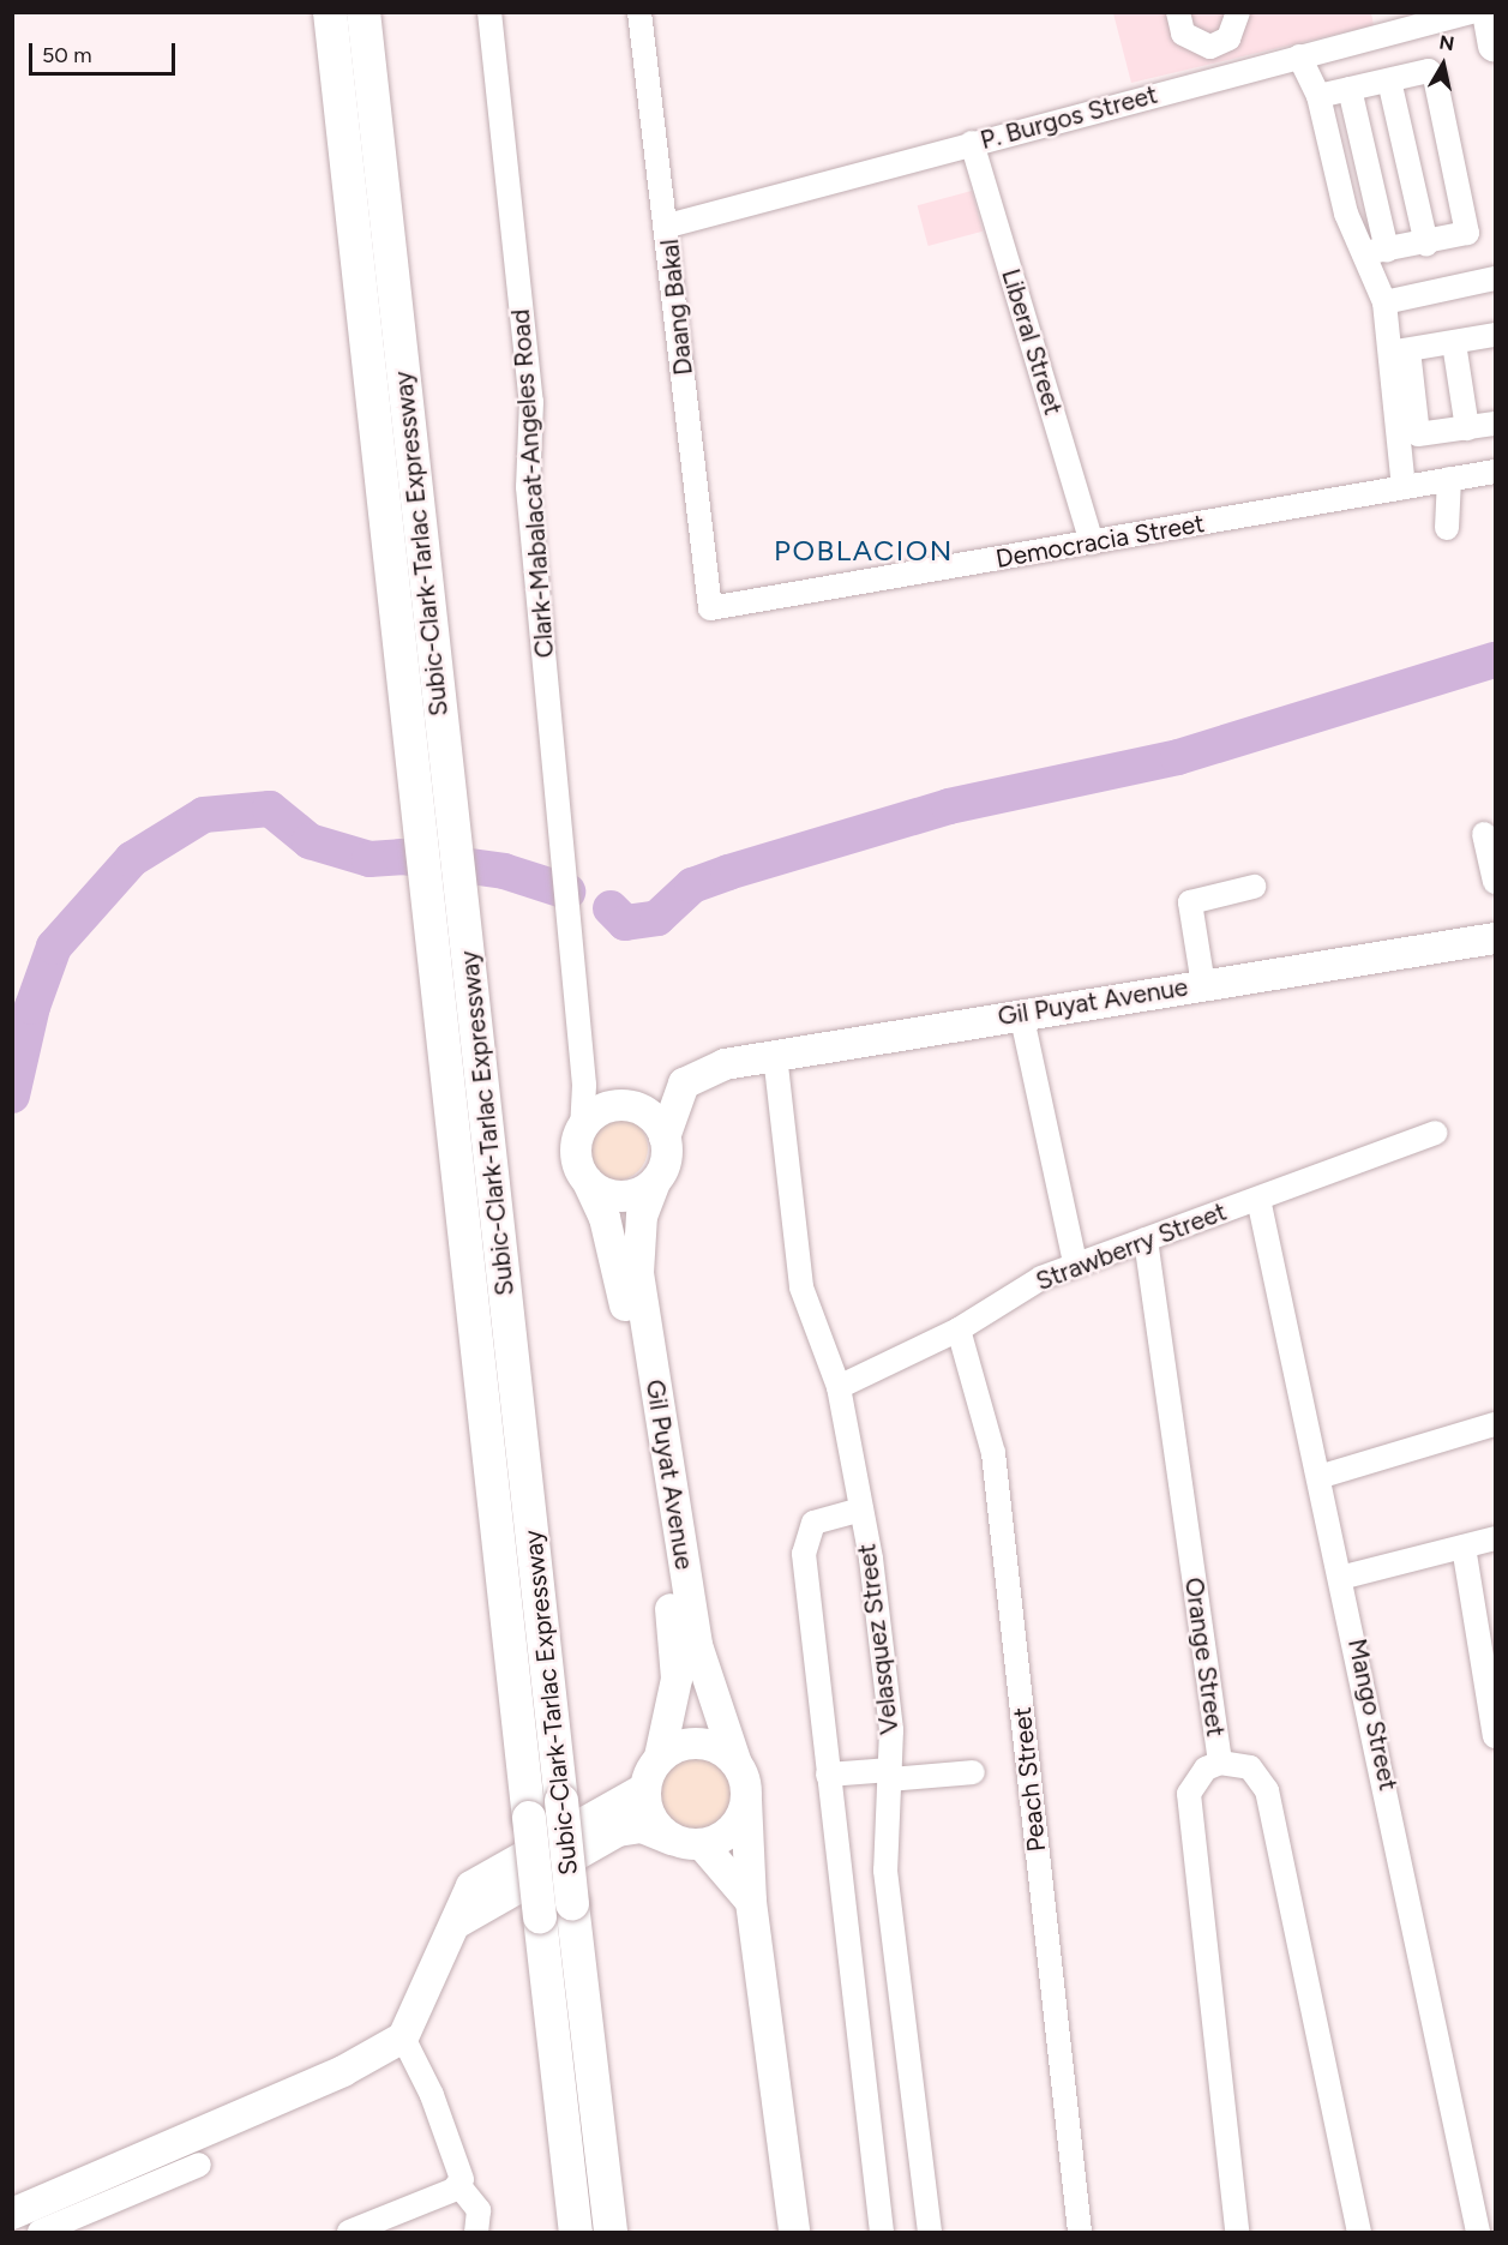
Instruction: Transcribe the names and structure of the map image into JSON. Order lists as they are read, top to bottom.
{
  "streets": {
    "highway": ["Subic-Clark-Tarlac Expressway"],
    "main road": ["Gil Puyat Avenue"],
    "street": [
      "P. Burgos Street",
      "Daang Bakal",
      "Liberal Street",
      "Clark-Mabalacat-Angeles Road",
      "Democracia Street",
      "Strawberry Street",
      "Velasquez Street",
      "Orange Street",
      "Mango Street",
      "Peach Street"
    ]
  },
  "crossings": [
    ["P. Burgos Street", "Daang Bakal"],
    ["P. Burgos Street", "Liberal Street"],
    ["Daang Bakal", "Democracia Street"],
    ["Liberal Street", "Democracia Street"],
    ["Clark-Mabalacat-Angeles Road", "Gil Puyat Avenue"],
    ["Gil Puyat Avenue", "Velasquez Street"],
    ["Strawberry Street", "Velasquez Street"],
    ["Strawberry Street", "Orange Street"],
    ["Strawberry Street", "Mango Street"],
    ["Strawberry Street", "Peach Street"]
  ],
  "districts": ["POBLACION"],
  "scale_bar": "50 m",
  "north": "top"
}
